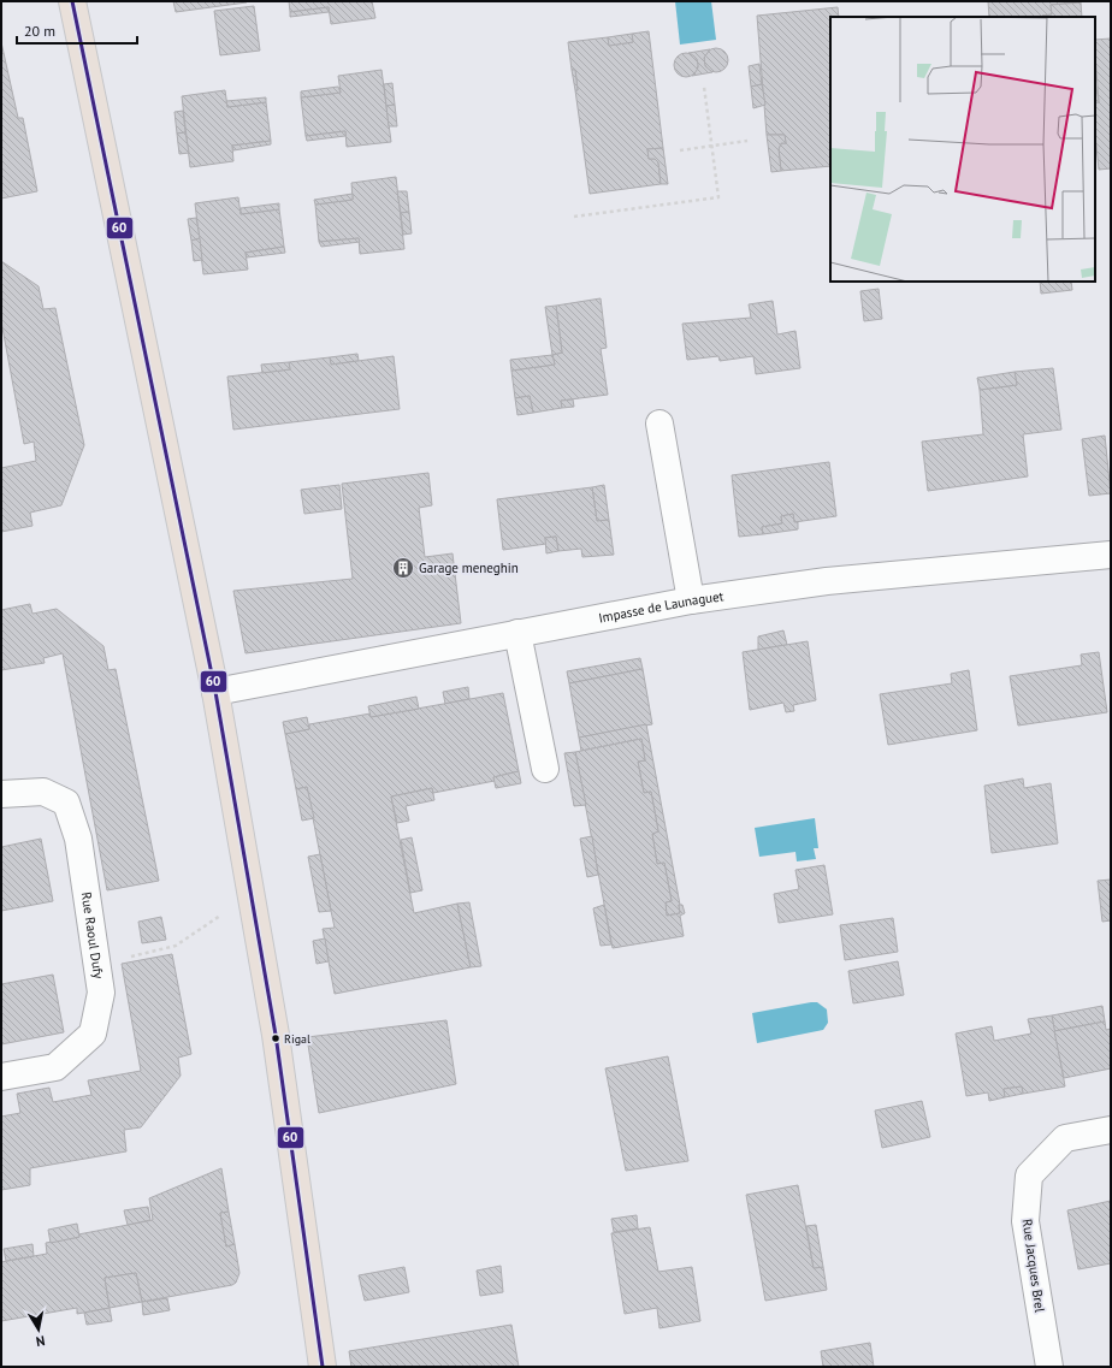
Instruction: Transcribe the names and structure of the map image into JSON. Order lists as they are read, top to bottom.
{
  "streets": {
    "street": ["Impasse de Launaguet", "Rue Raoul Dufy", "Rue Jacques Brel"]
  },
  "places": {
    "building": ["Garage meneghin"],
    "other": ["Rigal"]
  },
  "lines": ["transit line 60"],
  "scale_bar": "20 m",
  "north": "bottom"
}
